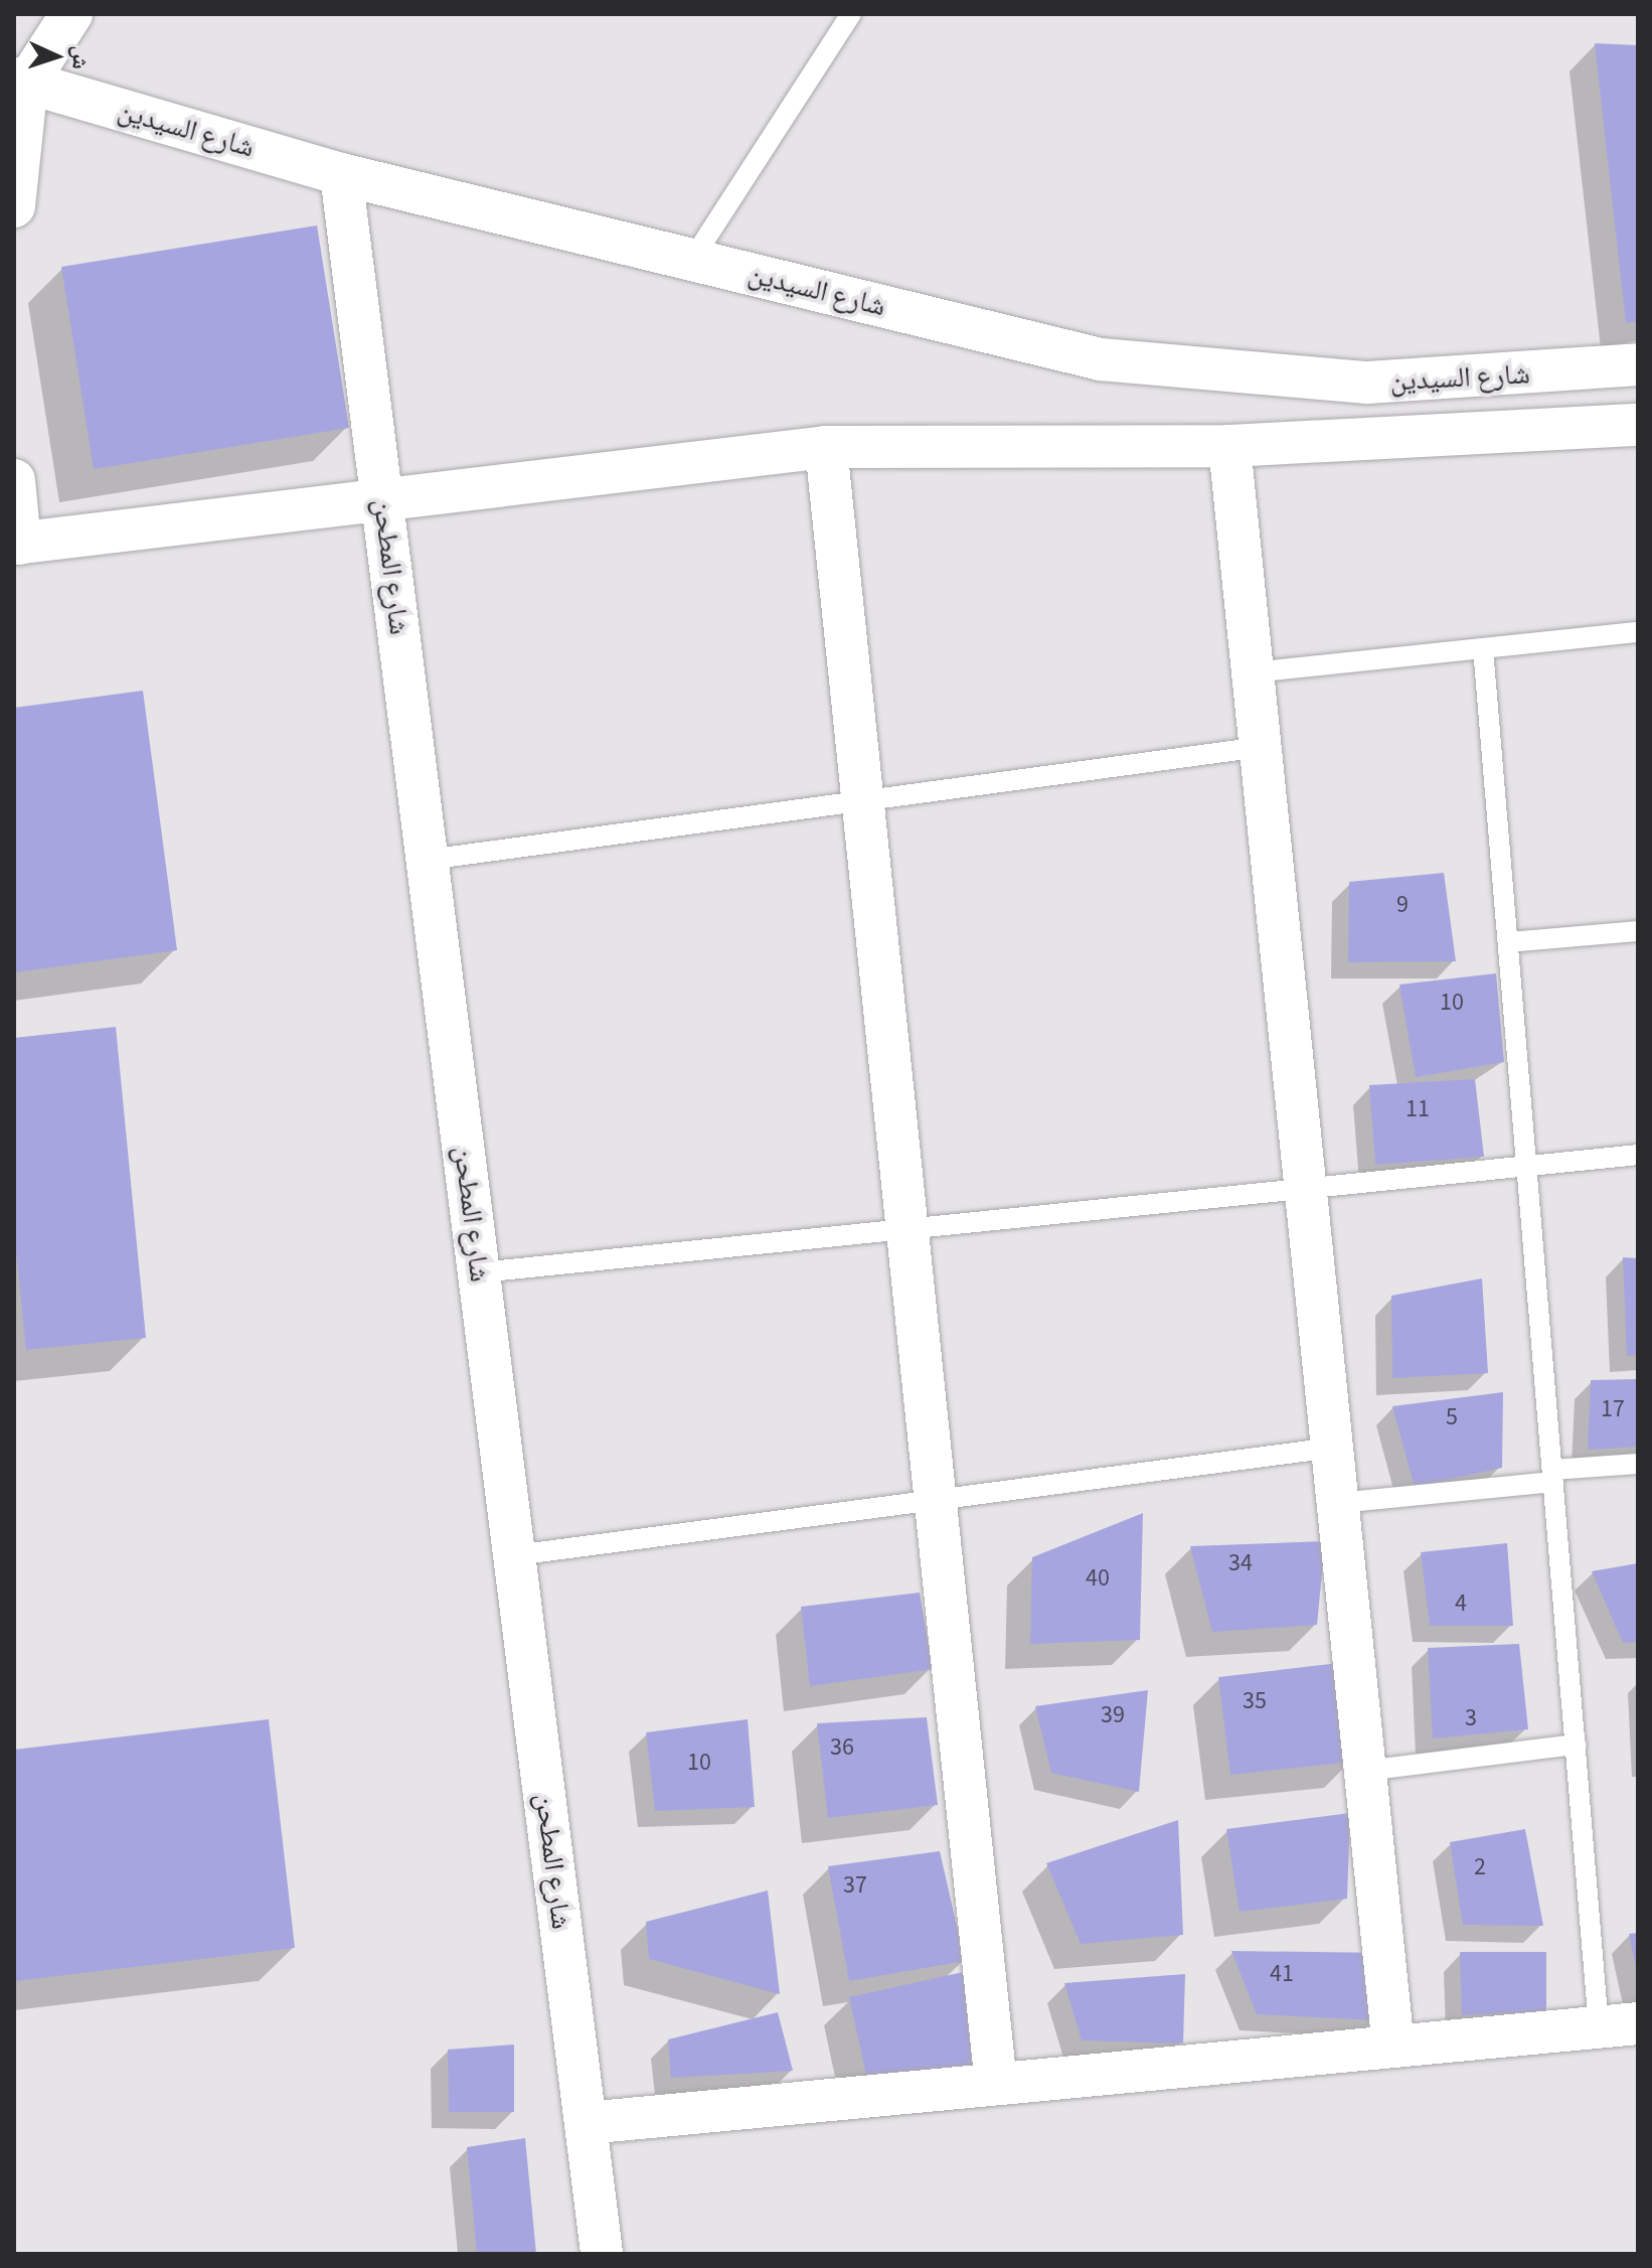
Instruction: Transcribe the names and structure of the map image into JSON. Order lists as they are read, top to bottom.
{
  "streets": {
    "street": ["شارع السيدين", "شارع المطحن"]
  },
  "crossings": [
    ["شارع السيدين", "شارع المطحن"]
  ],
  "house_numbers": [
    "9",
    "10",
    "11",
    "17",
    "5",
    "34",
    "40",
    "4",
    "35",
    "39",
    "3",
    "36",
    "10",
    "2",
    "37",
    "41"
  ],
  "north": "right"
}
